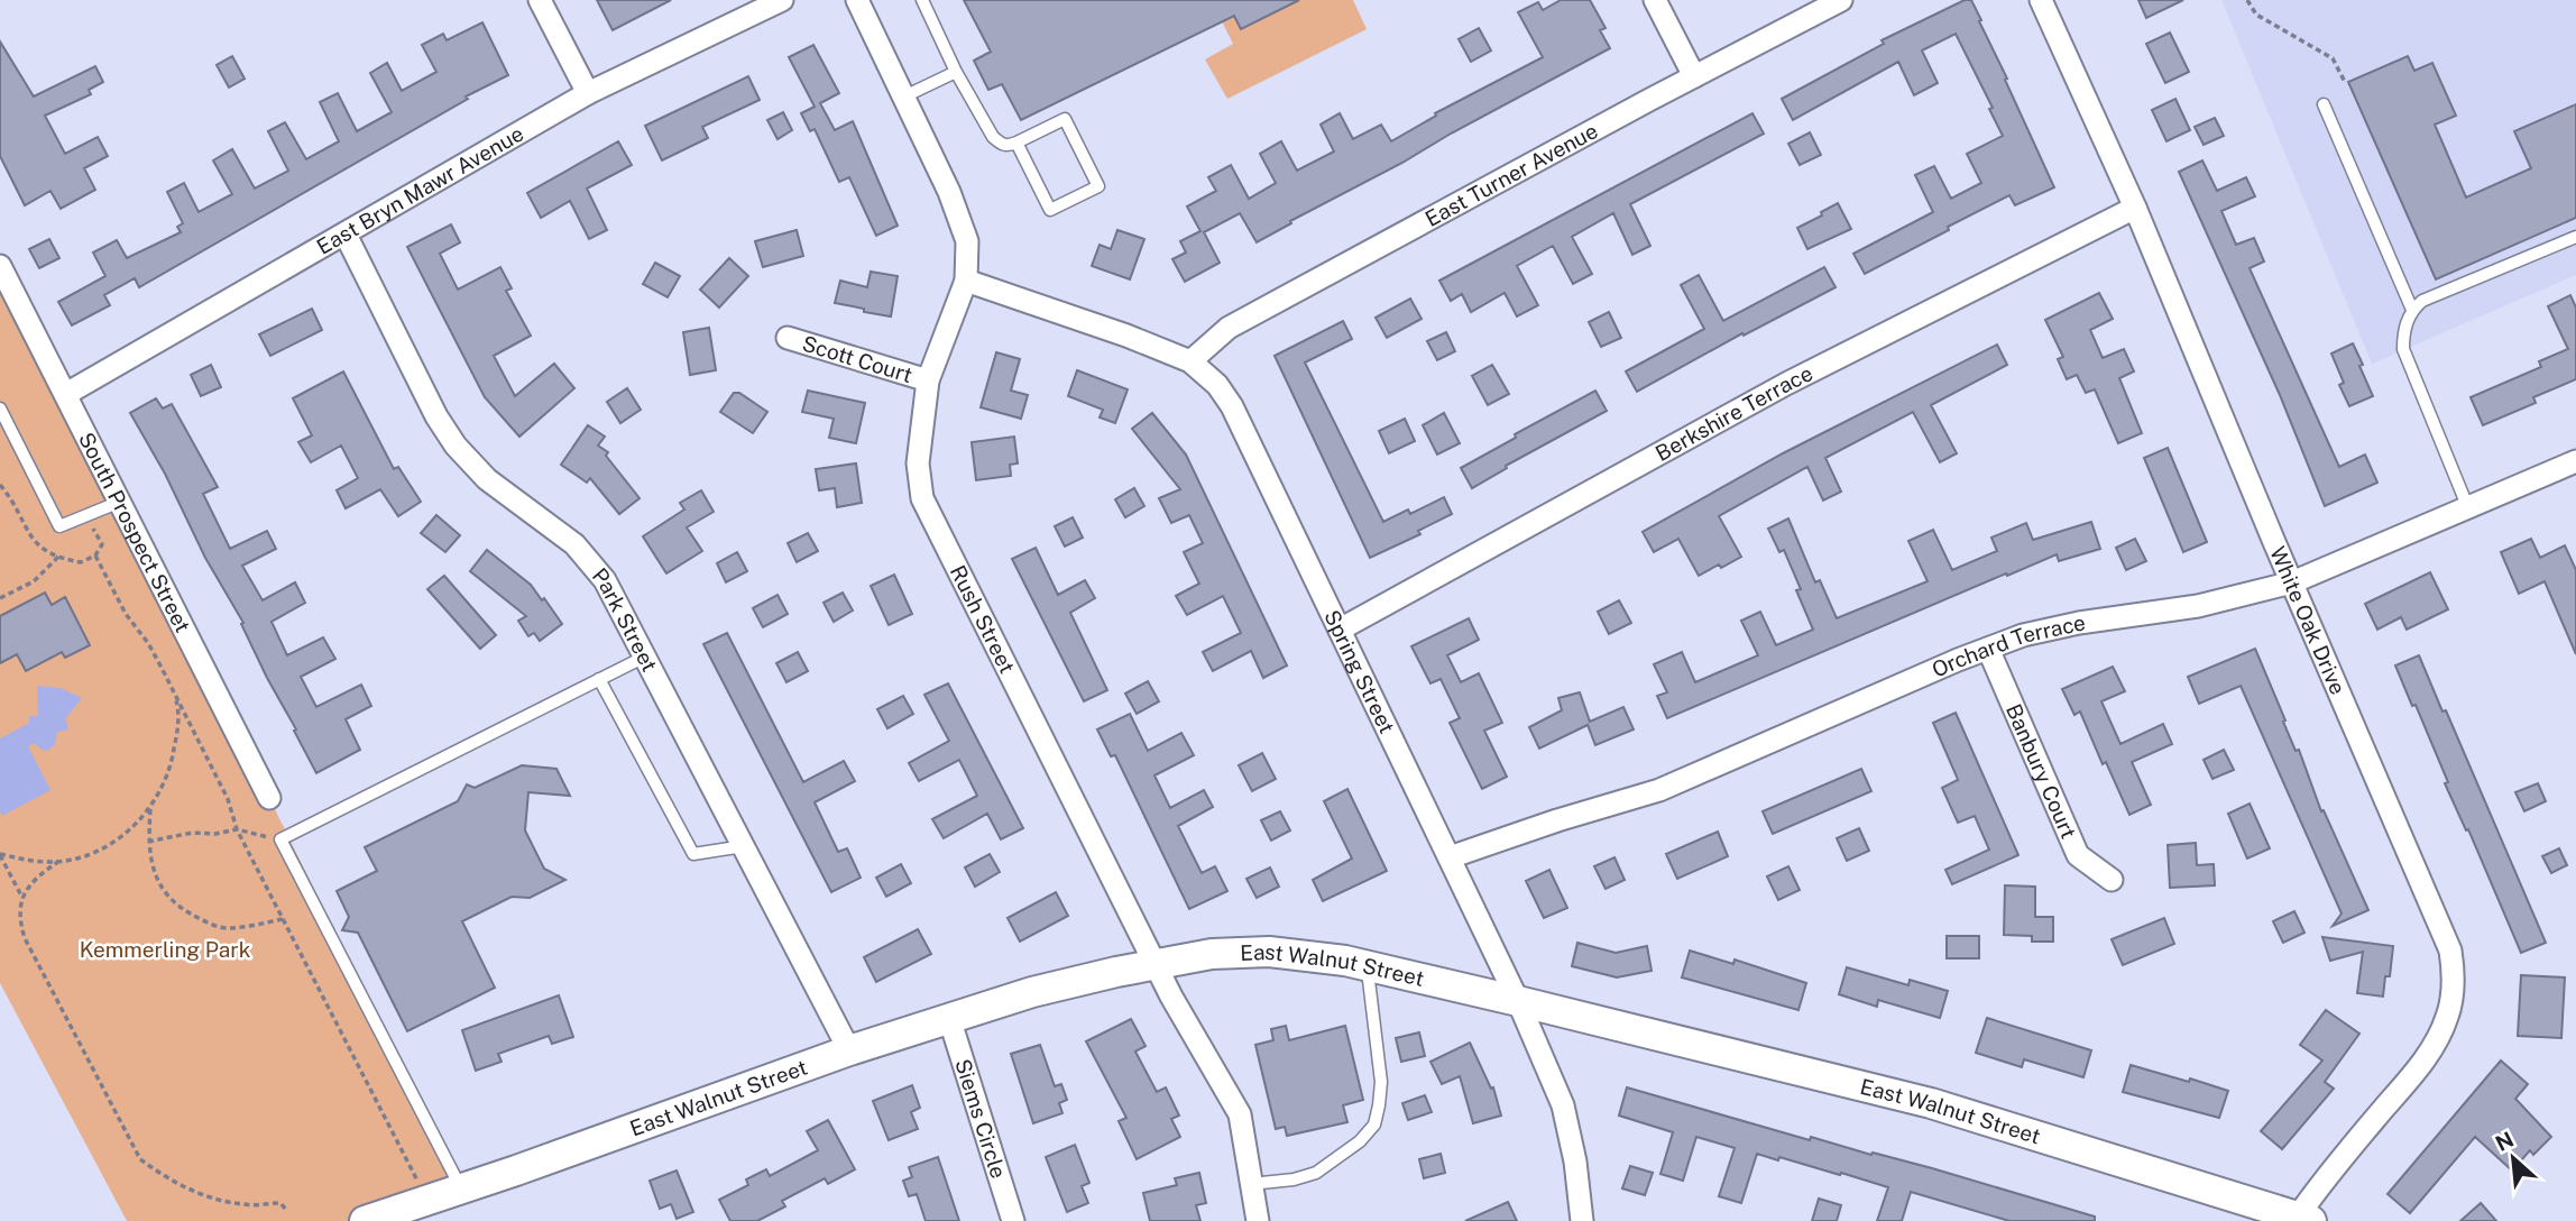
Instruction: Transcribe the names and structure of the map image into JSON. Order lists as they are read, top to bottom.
{
  "streets": {
    "street": [
      "East Turner Avenue",
      "East Bryn Mawr Avenue",
      "Scott Court",
      "Berkshire Terrace",
      "South Prospect Street",
      "Rush Street",
      "Park Street",
      "White Oak Drive",
      "Orchard Terrace",
      "Spring Street",
      "Banbury Court",
      "East Walnut Street",
      "Siems Circle"
    ]
  },
  "crossings": [
    ["East Turner Avenue", "Spring Street"],
    ["East Bryn Mawr Avenue", "South Prospect Street"],
    ["East Bryn Mawr Avenue", "Park Street"],
    ["Scott Court", "Rush Street"],
    ["Berkshire Terrace", "White Oak Drive"],
    ["Berkshire Terrace", "Spring Street"],
    ["Rush Street", "Spring Street"],
    ["Rush Street", "East Walnut Street"],
    ["Park Street", "East Walnut Street"],
    ["White Oak Drive", "Orchard Terrace"],
    ["White Oak Drive", "East Walnut Street"],
    ["Orchard Terrace", "Spring Street"],
    ["Orchard Terrace", "Banbury Court"],
    ["Spring Street", "East Walnut Street"],
    ["East Walnut Street", "Siems Circle"]
  ],
  "parks": ["Kemmerling Park"],
  "north": "top left"
}
